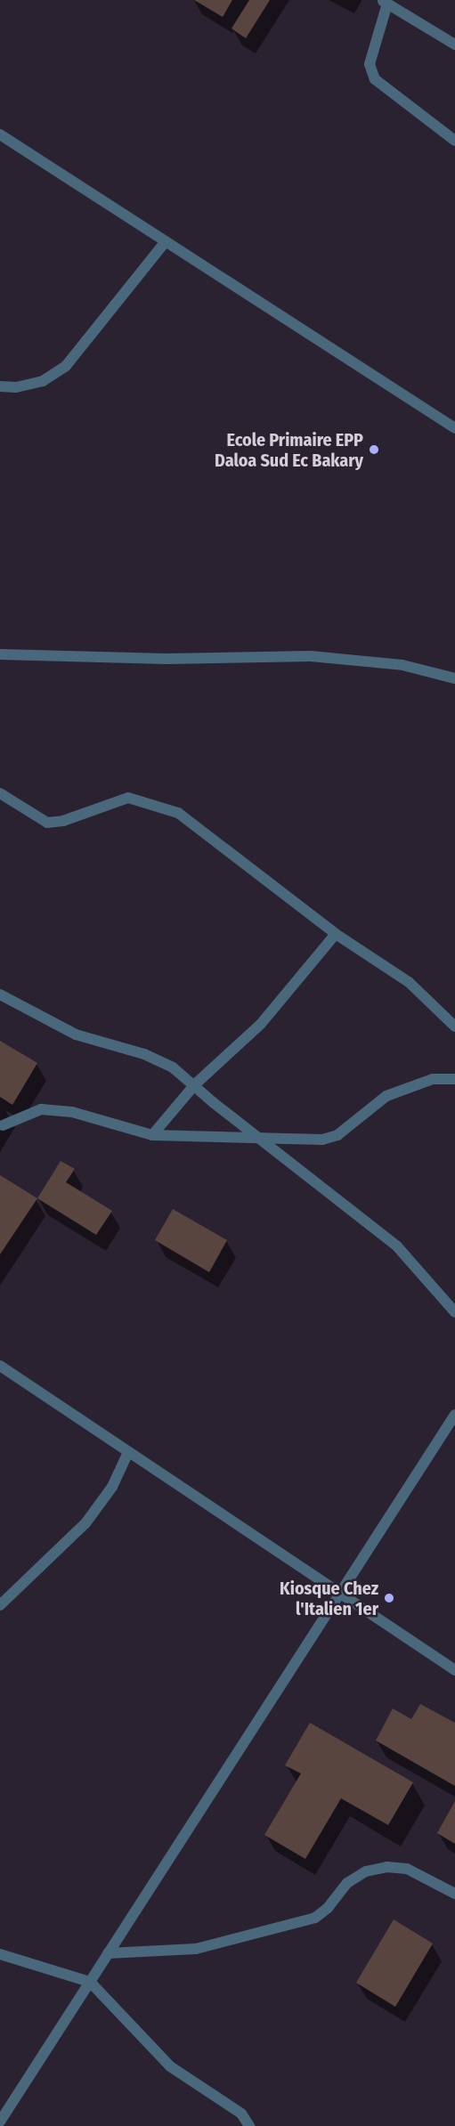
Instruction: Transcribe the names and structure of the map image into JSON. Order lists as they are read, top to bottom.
{
  "places": ["Ecole Primaire EPP Daloa Sud Ec Bakary", "Kiosque Chez l'Italien 1er"]
}
